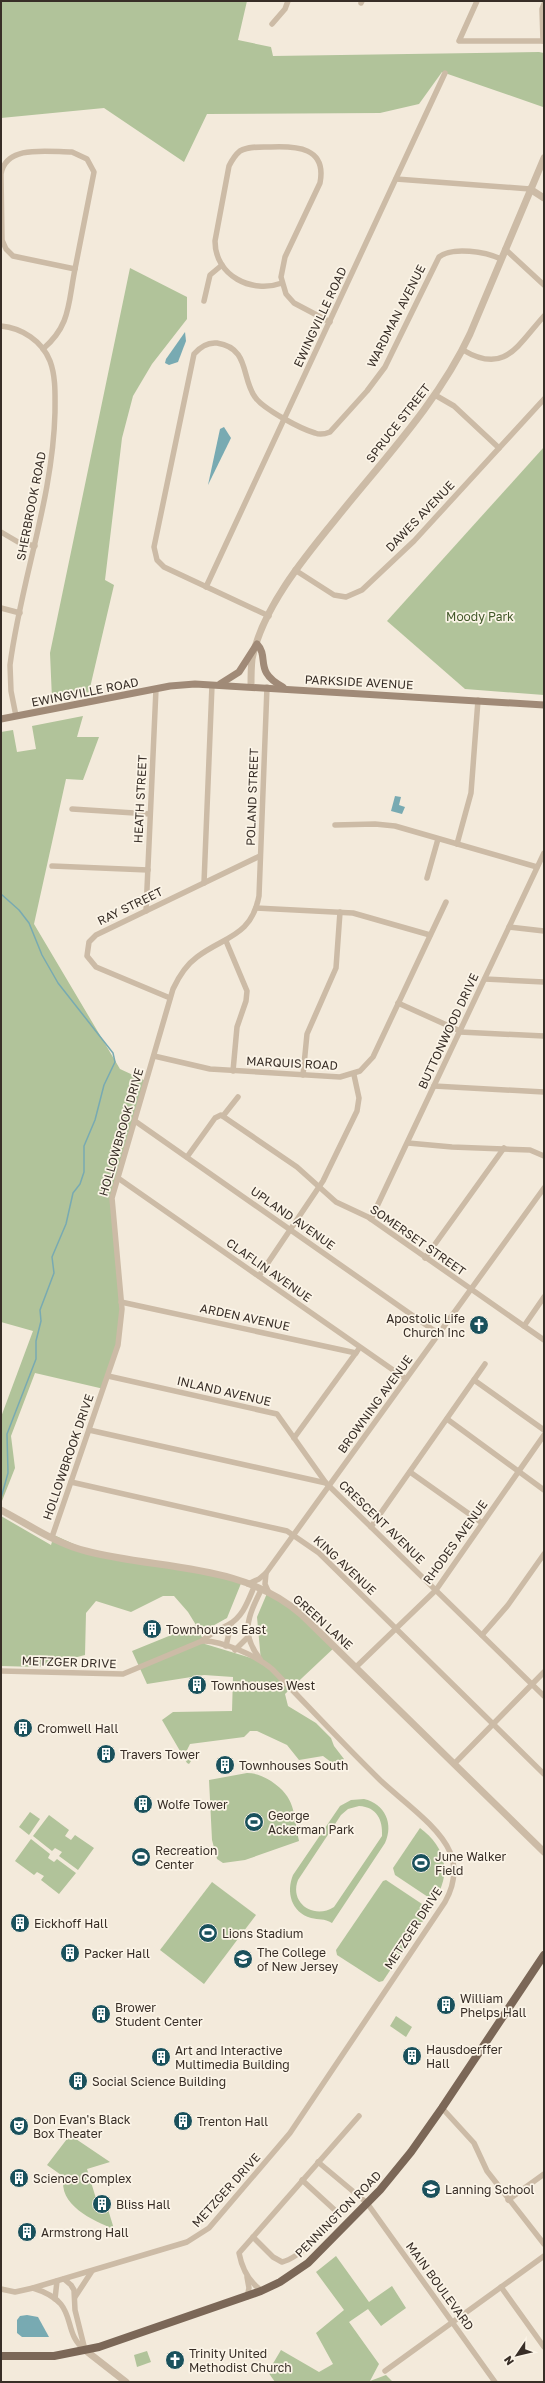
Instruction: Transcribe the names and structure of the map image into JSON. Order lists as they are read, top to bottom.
{
  "streets": {
    "main road": ["EWINGVILLE ROAD", "PARKSIDE AVENUE", "PENNINGTON ROAD"],
    "street": [
      "WARDMAN AVENUE",
      "SPRUCE STREET",
      "SHERBROOK ROAD",
      "DAWES AVENUE",
      "POLAND STREET",
      "HEATH STREET",
      "RAY STREET",
      "BUTTONWOOD DRIVE",
      "MARQUIS ROAD",
      "HOLLOWBROOK DRIVE",
      "UPLAND AVENUE",
      "SOMERSET STREET",
      "CLAFLIN AVENUE",
      "ARDEN AVENUE",
      "INLAND AVENUE",
      "BROWNING AVENUE",
      "CRESCENT AVENUE",
      "RHODES AVENUE",
      "KING AVENUE",
      "GREEN LANE",
      "METZGER DRIVE",
      "MAIN BOULEVARD"
    ]
  },
  "crossings": [
    ["WARDMAN AVENUE", "EWINGVILLE ROAD"],
    ["WARDMAN AVENUE", "SPRUCE STREET"],
    ["EWINGVILLE ROAD", "SHERBROOK ROAD"],
    ["EWINGVILLE ROAD", "PARKSIDE AVENUE"],
    ["EWINGVILLE ROAD", "HEATH STREET"],
    ["SPRUCE STREET", "DAWES AVENUE"],
    ["SPRUCE STREET", "PARKSIDE AVENUE"],
    ["PARKSIDE AVENUE", "POLAND STREET"],
    ["POLAND STREET", "RAY STREET"],
    ["POLAND STREET", "HOLLOWBROOK DRIVE"],
    ["HEATH STREET", "RAY STREET"],
    ["RAY STREET", "HOLLOWBROOK DRIVE"],
    ["BUTTONWOOD DRIVE", "SOMERSET STREET"],
    ["MARQUIS ROAD", "HOLLOWBROOK DRIVE"],
    ["HOLLOWBROOK DRIVE", "UPLAND AVENUE"],
    ["HOLLOWBROOK DRIVE", "CLAFLIN AVENUE"],
    ["HOLLOWBROOK DRIVE", "ARDEN AVENUE"],
    ["HOLLOWBROOK DRIVE", "INLAND AVENUE"],
    ["HOLLOWBROOK DRIVE", "CRESCENT AVENUE"],
    ["HOLLOWBROOK DRIVE", "KING AVENUE"],
    ["HOLLOWBROOK DRIVE", "GREEN LANE"],
    ["UPLAND AVENUE", "BROWNING AVENUE"],
    ["SOMERSET STREET", "BROWNING AVENUE"],
    ["CLAFLIN AVENUE", "BROWNING AVENUE"],
    ["INLAND AVENUE", "BROWNING AVENUE"],
    ["INLAND AVENUE", "CRESCENT AVENUE"],
    ["BROWNING AVENUE", "CRESCENT AVENUE"],
    ["BROWNING AVENUE", "KING AVENUE"],
    ["CRESCENT AVENUE", "RHODES AVENUE"],
    ["RHODES AVENUE", "KING AVENUE"],
    ["RHODES AVENUE", "GREEN LANE"],
    ["PENNINGTON ROAD", "MAIN BOULEVARD"]
  ],
  "parks": ["Moody Park"],
  "places": {
    "church": ["Apostolic Life Church Inc", "Trinity United Methodist Church"],
    "building": [
      "Townhouses East",
      "Townhouses West",
      "Cromwell Hall",
      "Travers Tower",
      "Townhouses South",
      "Wolfe Tower",
      "Eickhoff Hall",
      "Packer Hall",
      "William Phelps Hall",
      "Brower Student Center",
      "Hausdoerffer Hall",
      "Art and Interactive Multimedia Building",
      "Social Science Building",
      "Trenton Hall",
      "Science Complex",
      "Bliss Hall",
      "Armstrong Hall"
    ],
    "sports": [
      "George Ackerman Park",
      "Recreation Center",
      "June Walker Field",
      "Lions Stadium"
    ],
    "school or university": ["The College of New Jersey", "Lanning School"],
    "theatre": ["Don Evan's Black Box Theater"]
  },
  "north": "bottom left"
}
